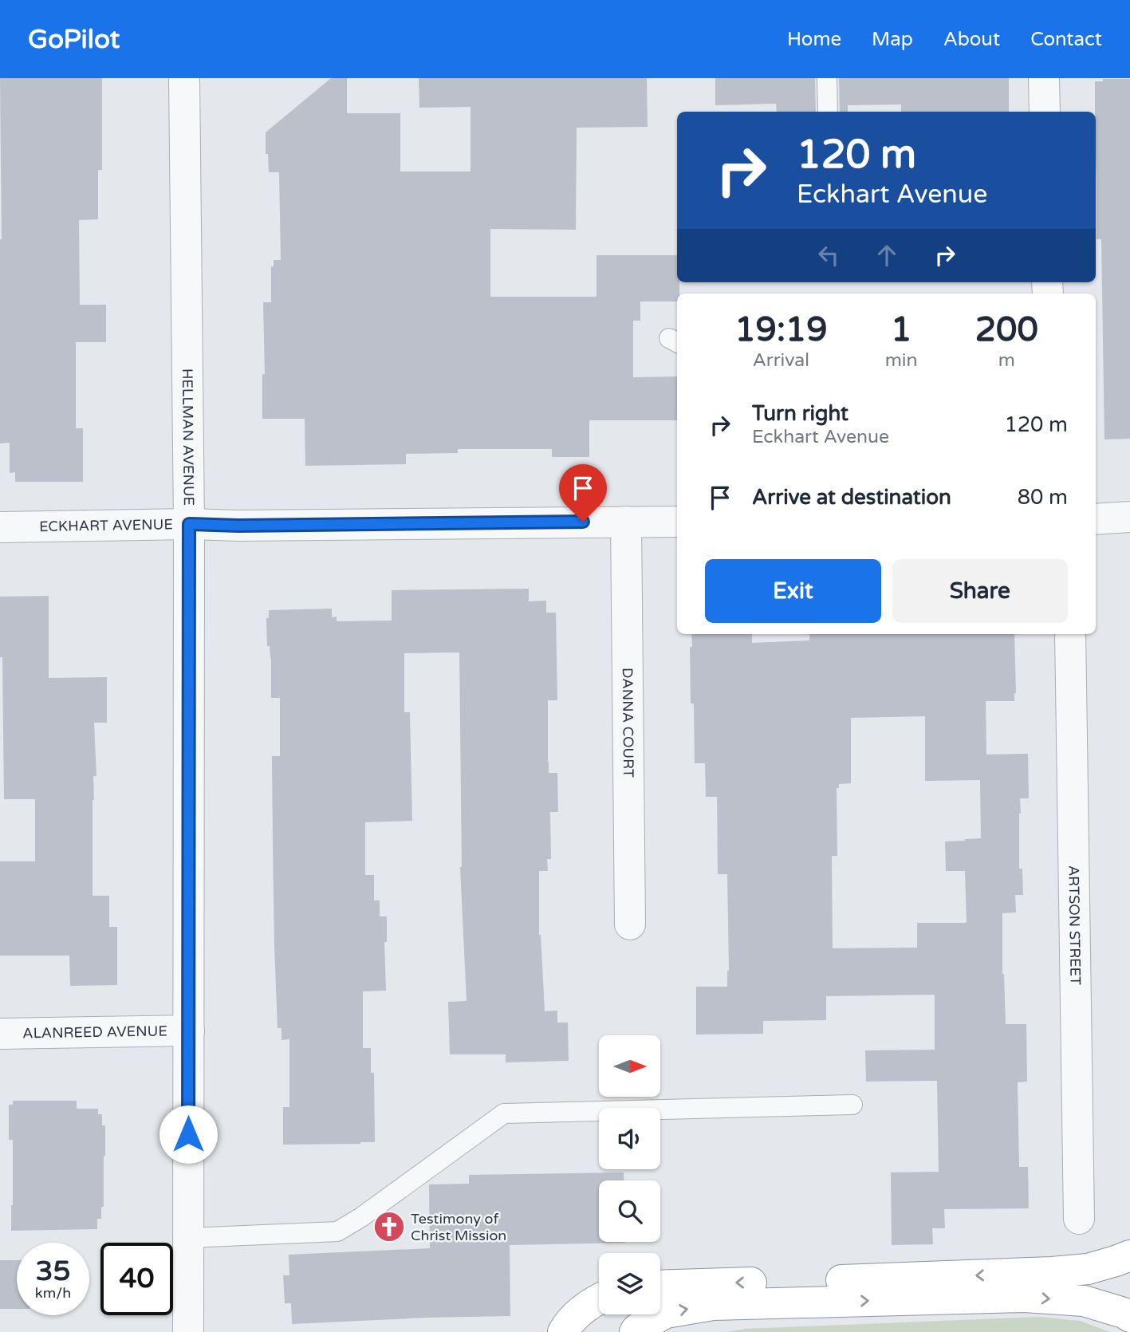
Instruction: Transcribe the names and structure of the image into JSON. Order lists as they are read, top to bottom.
{
  "streets": {
    "street": [
      "HELLMAN AVENUE",
      "ECKHART AVENUE",
      "DANNA COURT",
      "ARTSON STREET",
      "ALANREED AVENUE"
    ]
  },
  "crossings": [
    ["HELLMAN AVENUE", "ECKHART AVENUE"],
    ["HELLMAN AVENUE", "ALANREED AVENUE"],
    ["ECKHART AVENUE", "DANNA COURT"]
  ],
  "places": {
    "church": ["Testimony of Christ Mission"]
  },
  "north": "right",
  "page": {
    "header": "GoPilot",
    "nav": [
      "Home",
      "Map",
      "About",
      "Contact"
    ],
    "turn": ["120 m", "Eckhart Avenue"],
    "eta": [
      "19:19",
      "Arrival",
      "1",
      "min",
      "200",
      "m"
    ],
    "list": [
      {
        "name": "Turn right",
        "note": "Eckhart Avenue",
        "value": "120 m"
      },
      {
        "name": "Arrive at destination",
        "value": "80 m"
      }
    ],
    "buttons": ["Exit", "Share"],
    "speed": "35 km/h",
    "limit": "40"
  }
}
